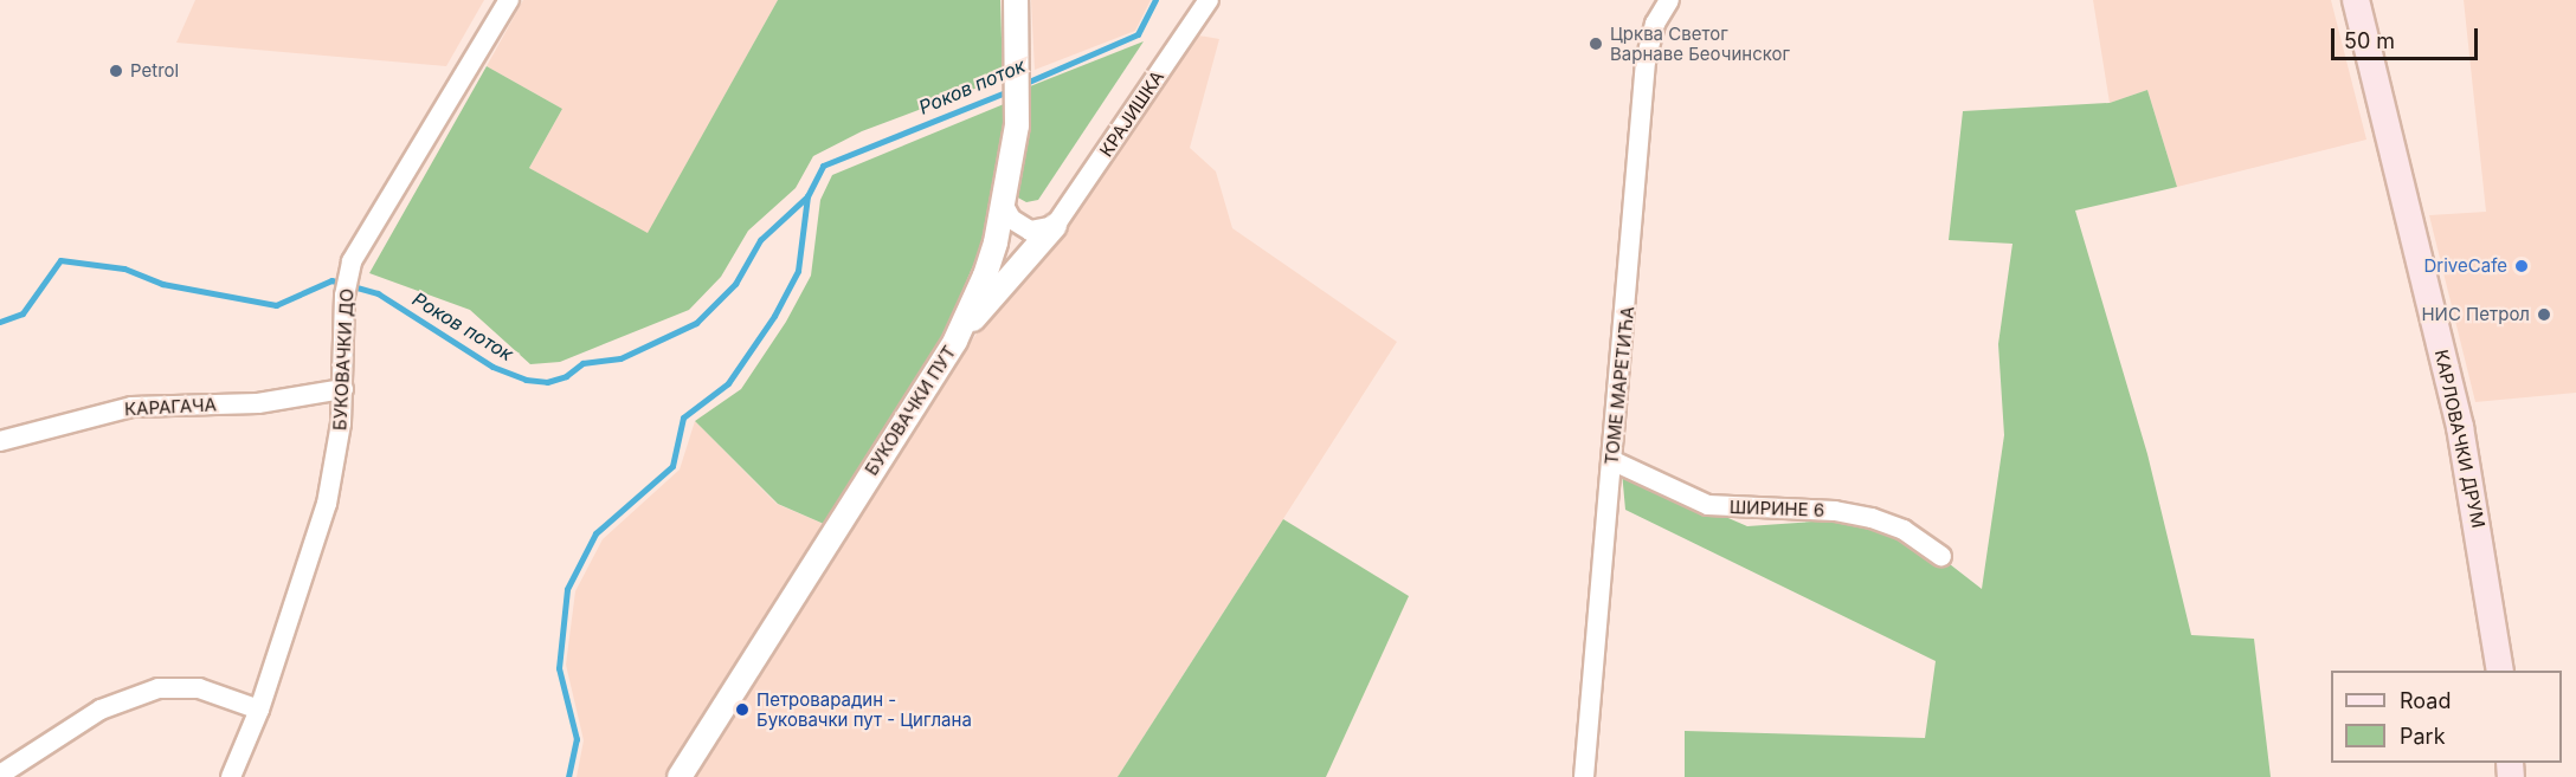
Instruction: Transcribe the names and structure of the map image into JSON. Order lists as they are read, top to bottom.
{
  "streets": {
    "main road": ["КАРЛОВАЧКИ ДРУМ"],
    "street": [
      "КРАЈИШКА",
      "БУКОВАЧКИ ДО",
      "ТОМЕ МАРЕТИЋА",
      "КАРАГАЧА",
      "БУКОВАЧКИ ПУТ",
      "ШИРИНЕ 6"
    ]
  },
  "crossings": [
    ["БУКОВАЧКИ ДО", "КАРАГАЧА"],
    ["ТОМЕ МАРЕТИЋА", "ШИРИНЕ 6"]
  ],
  "water": ["Роков поток"],
  "places": [
    "Црква Светог Варнаве Беочинског",
    "Petrol",
    "DriveCafe",
    "НИС Петрол",
    "Петроварадин - Буковачки пут - Циглана"
  ],
  "legend": ["Road", "Park"],
  "scale_bar": "50 m"
}
